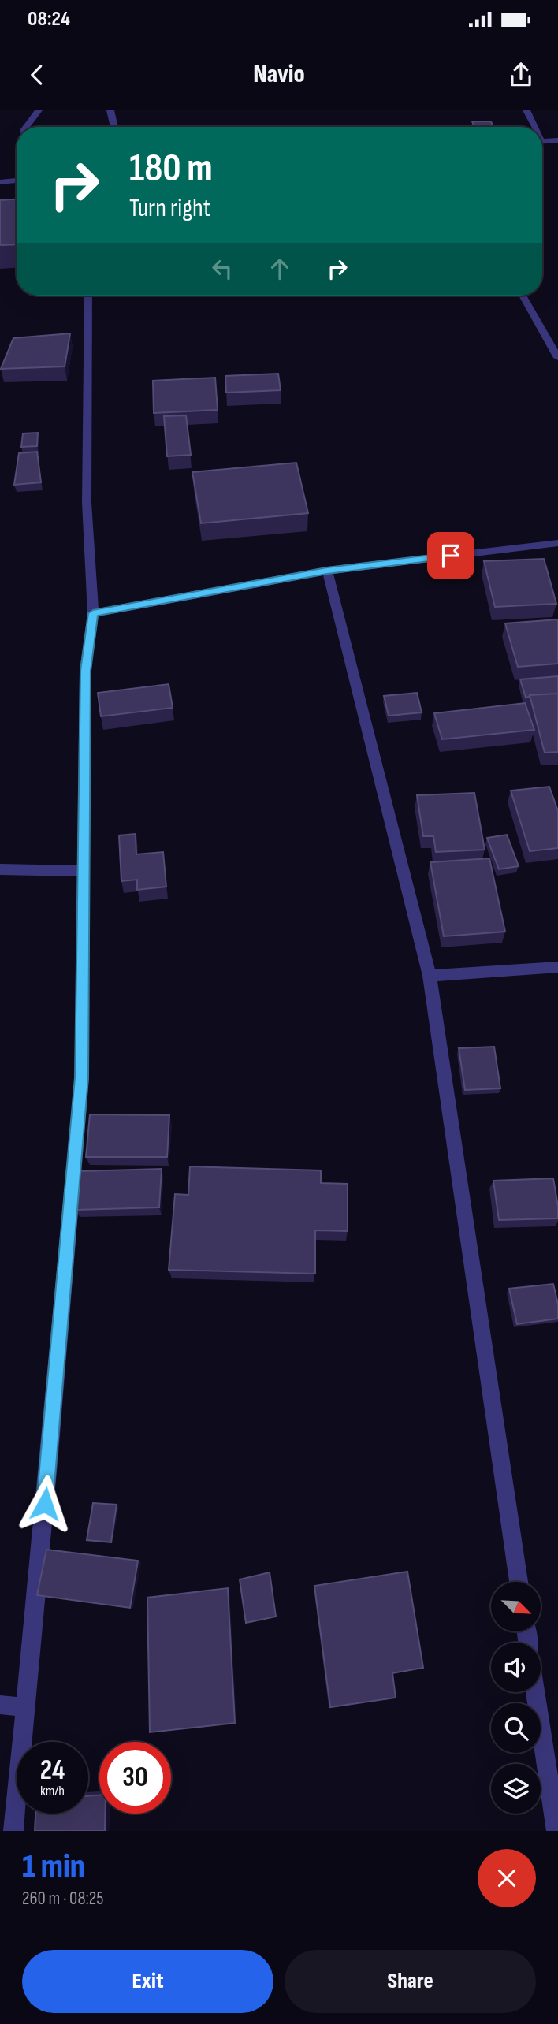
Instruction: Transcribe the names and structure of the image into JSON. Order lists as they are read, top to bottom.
{
  "north": "bottom right",
  "page": {
    "status": "08:24",
    "header": "Navio",
    "turn": ["180 m", "Turn right"],
    "speed": "24 km/h",
    "limit": "30",
    "heading": ["1 min", "260 m · 08:25"],
    "buttons": ["Exit", "Share"]
  }
}
